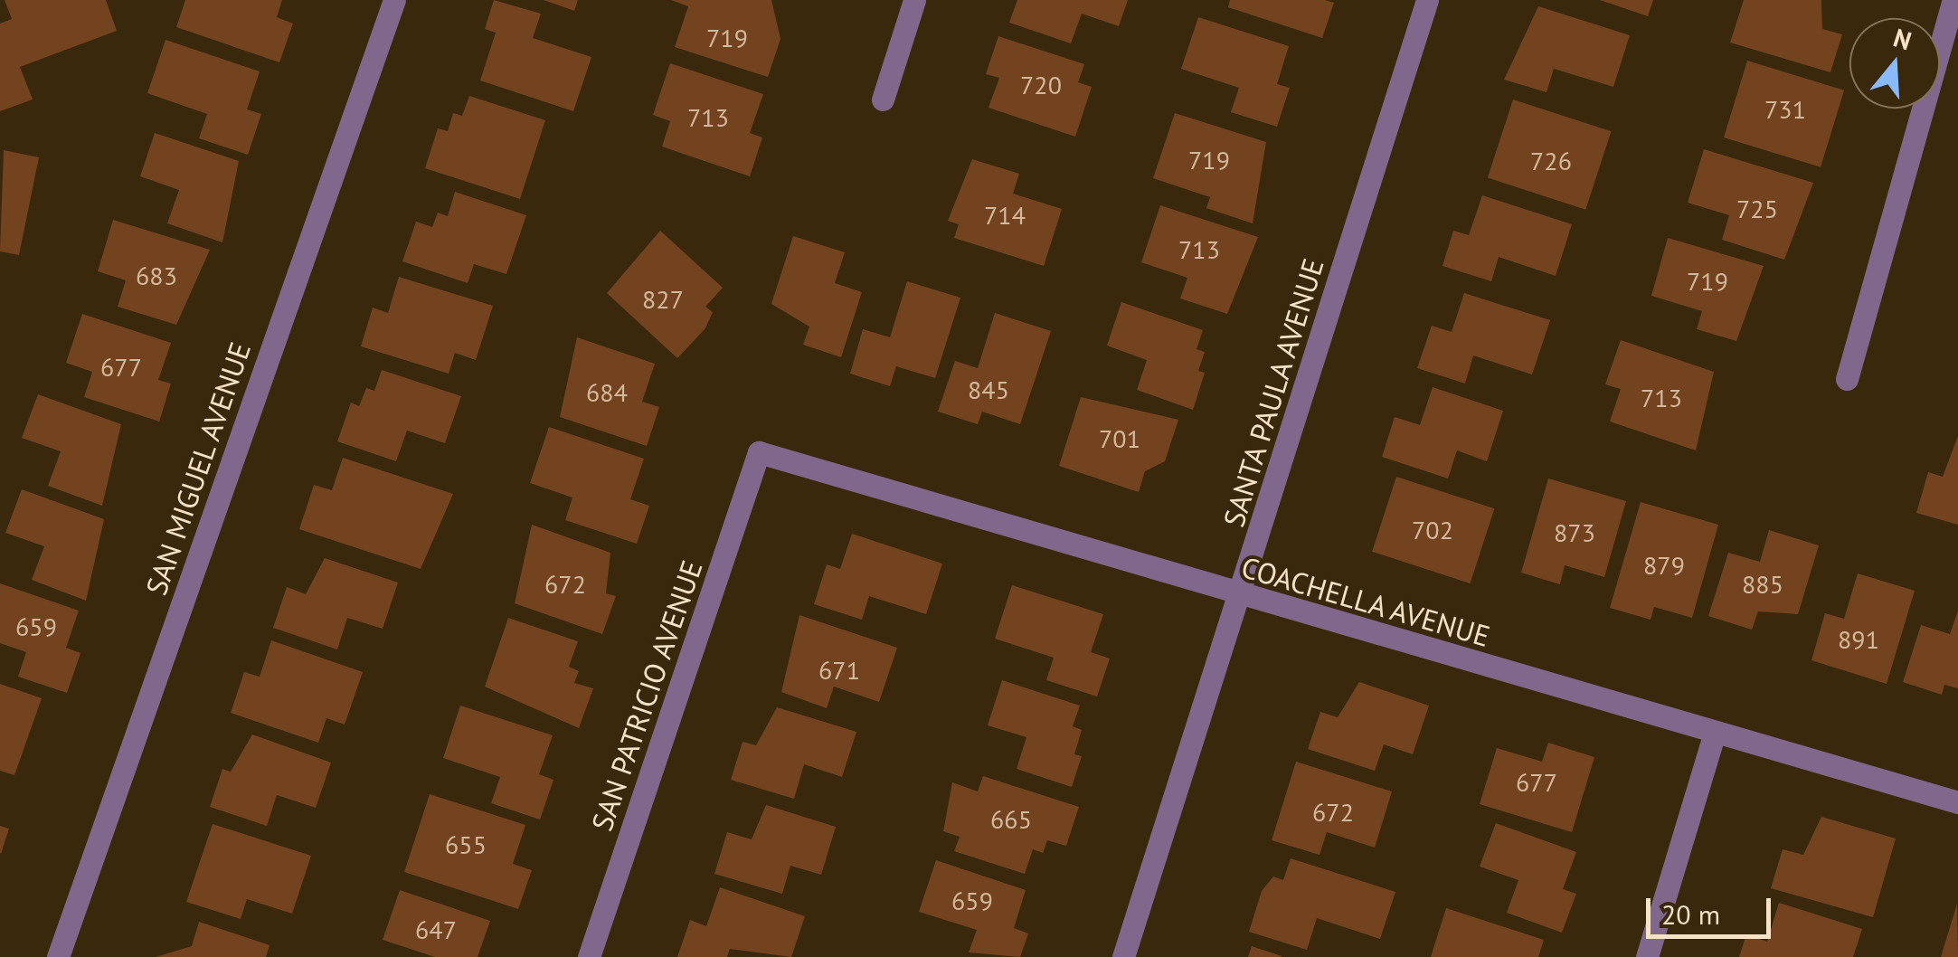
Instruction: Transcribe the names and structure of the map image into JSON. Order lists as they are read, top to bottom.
{
  "streets": {
    "street": [
      "SANTA PAULA AVENUE",
      "SAN MIGUEL AVENUE",
      "COACHELLA AVENUE",
      "SAN PATRICIO AVENUE"
    ]
  },
  "crossings": [
    ["SANTA PAULA AVENUE", "COACHELLA AVENUE"],
    ["COACHELLA AVENUE", "SAN PATRICIO AVENUE"]
  ],
  "house_numbers": [
    "719",
    "720",
    "731",
    "713",
    "719",
    "726",
    "725",
    "714",
    "713",
    "683",
    "719",
    "827",
    "677",
    "845",
    "684",
    "713",
    "701",
    "702",
    "873",
    "879",
    "672",
    "885",
    "659",
    "891",
    "671",
    "677",
    "672",
    "665",
    "655",
    "659",
    "647"
  ],
  "scale_bar": "20 m",
  "north": "top"
}
